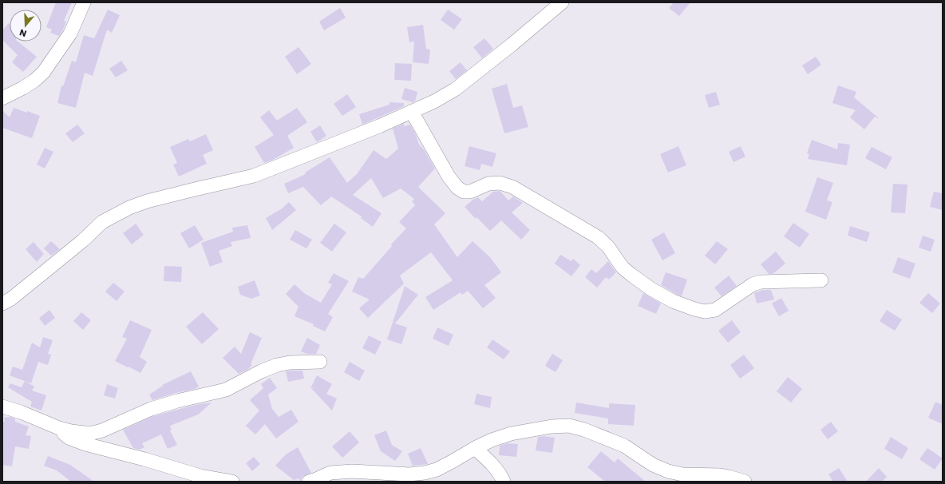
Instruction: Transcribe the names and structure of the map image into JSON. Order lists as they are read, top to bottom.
{
  "north": "bottom"
}
